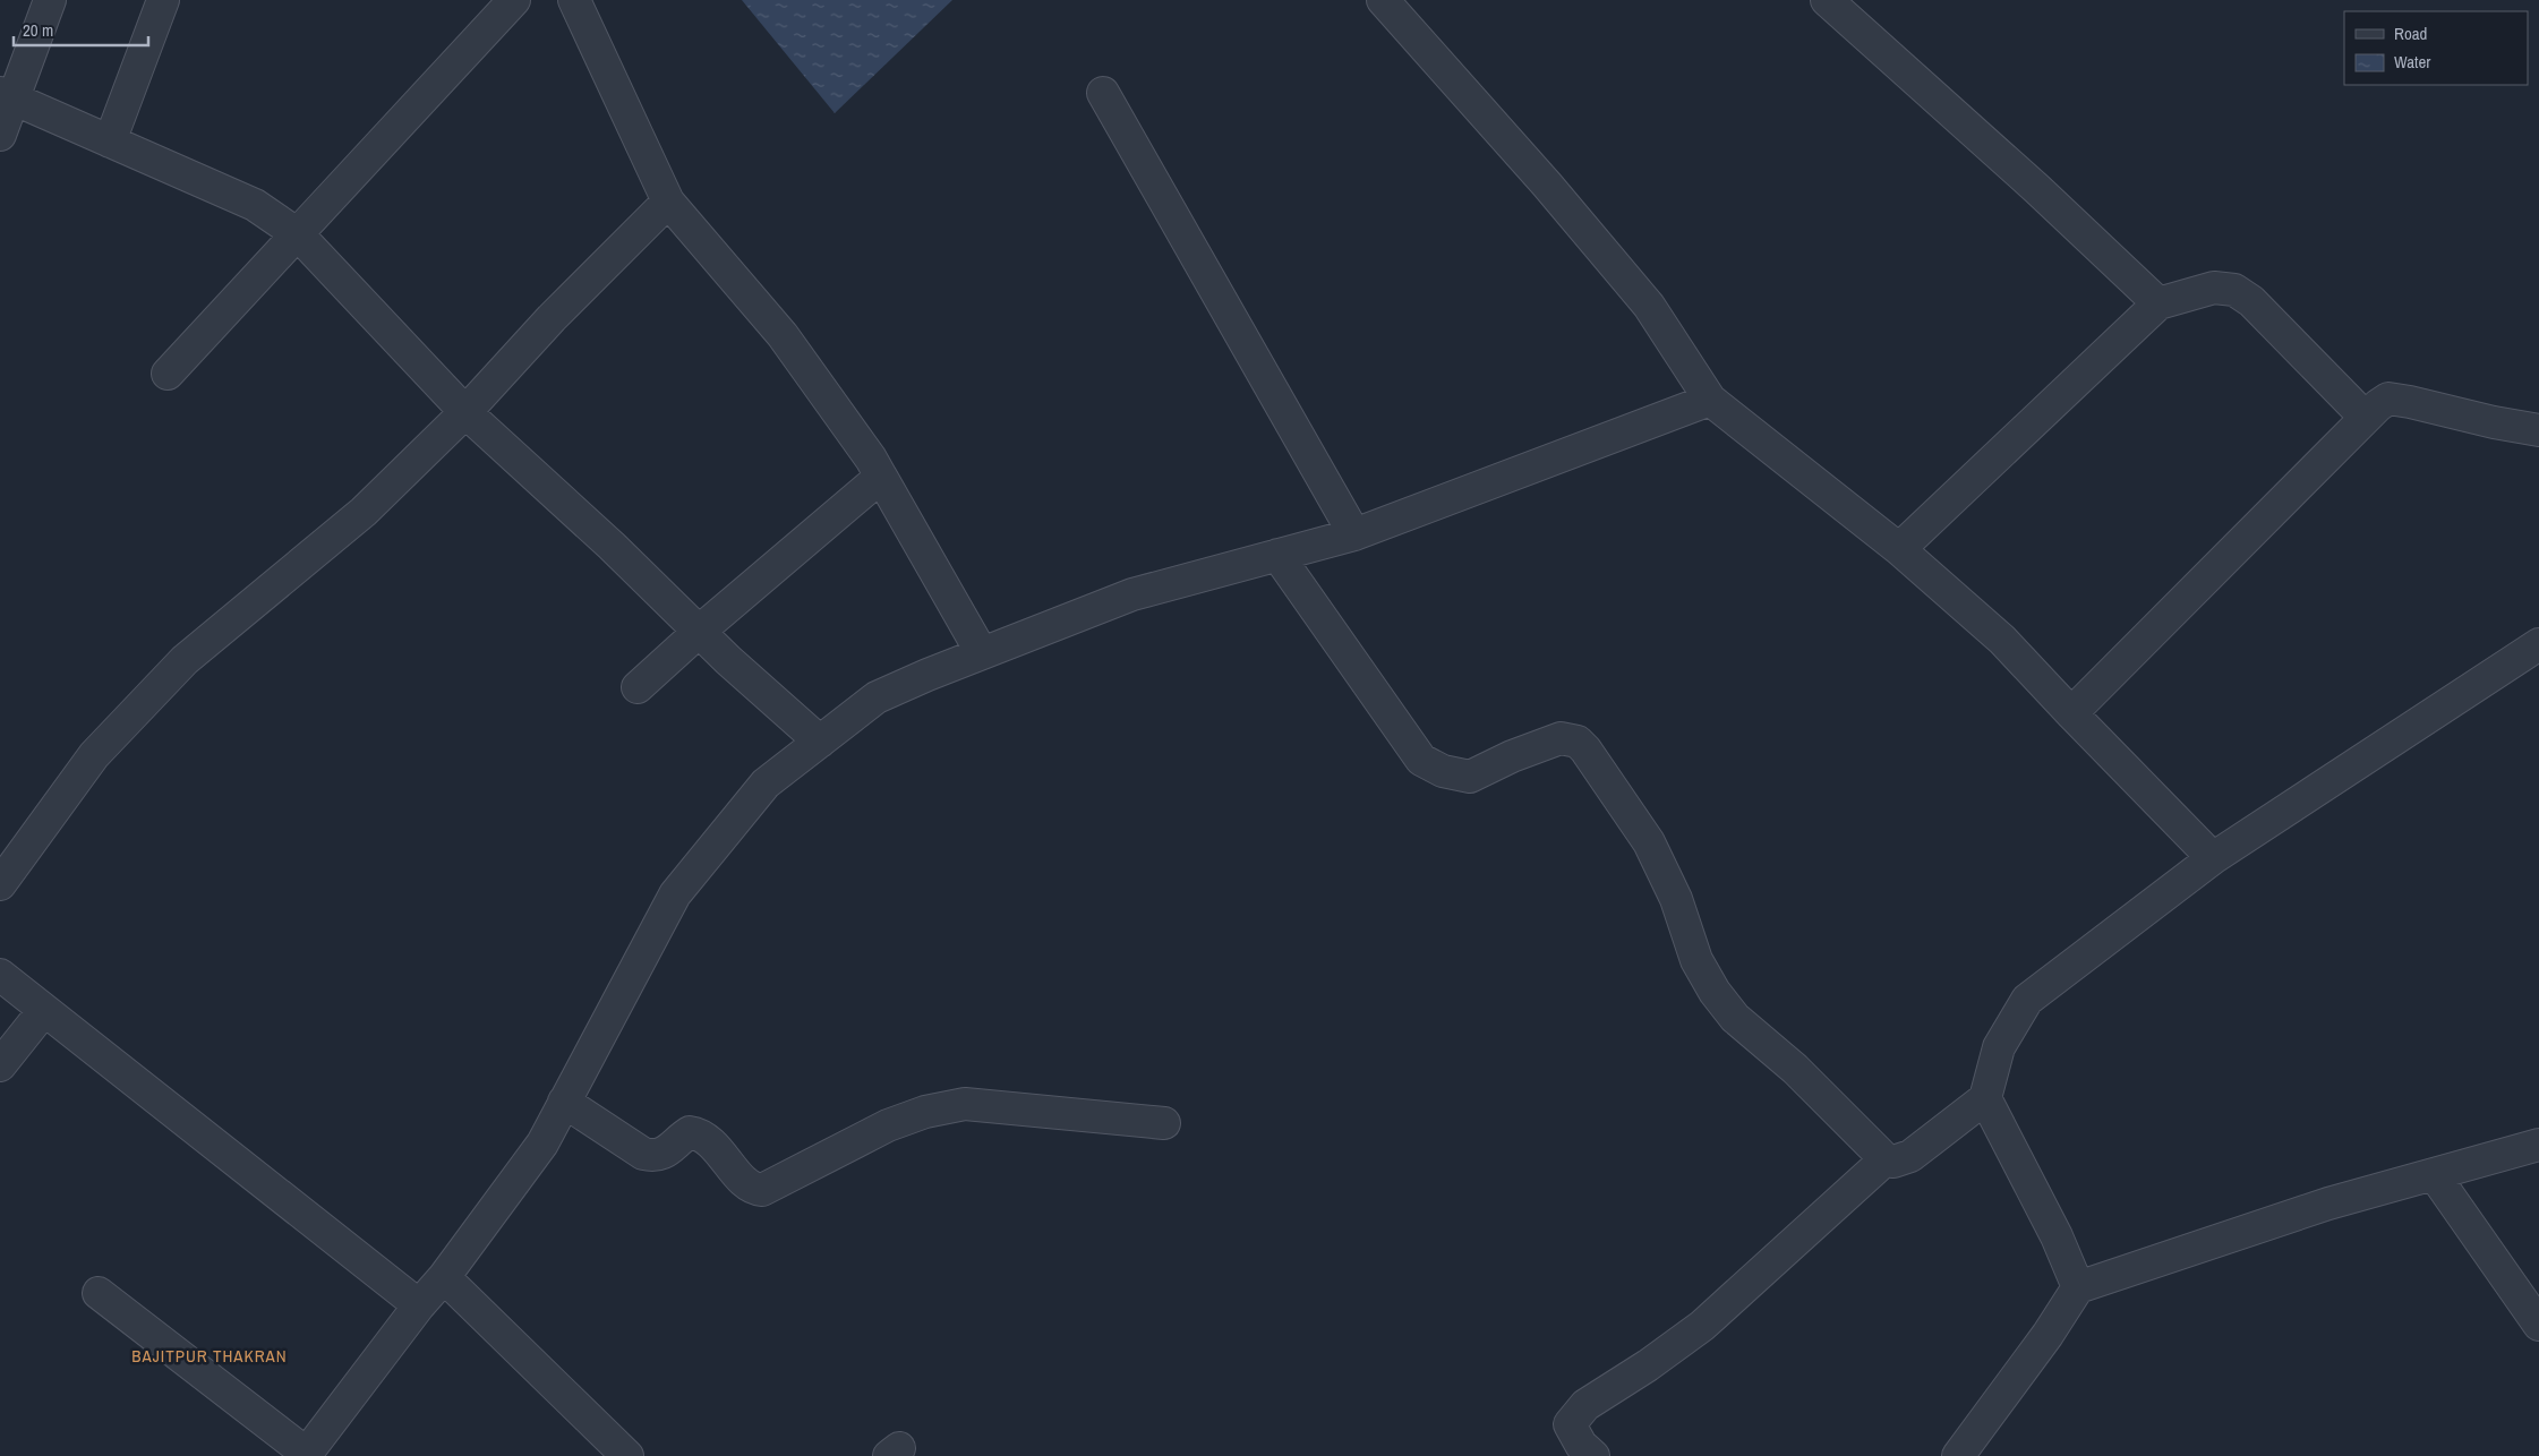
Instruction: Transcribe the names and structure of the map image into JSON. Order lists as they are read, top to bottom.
{
  "districts": ["BAJITPUR THAKRAN"],
  "legend": ["Road", "Water"],
  "scale_bar": "20 m"
}
